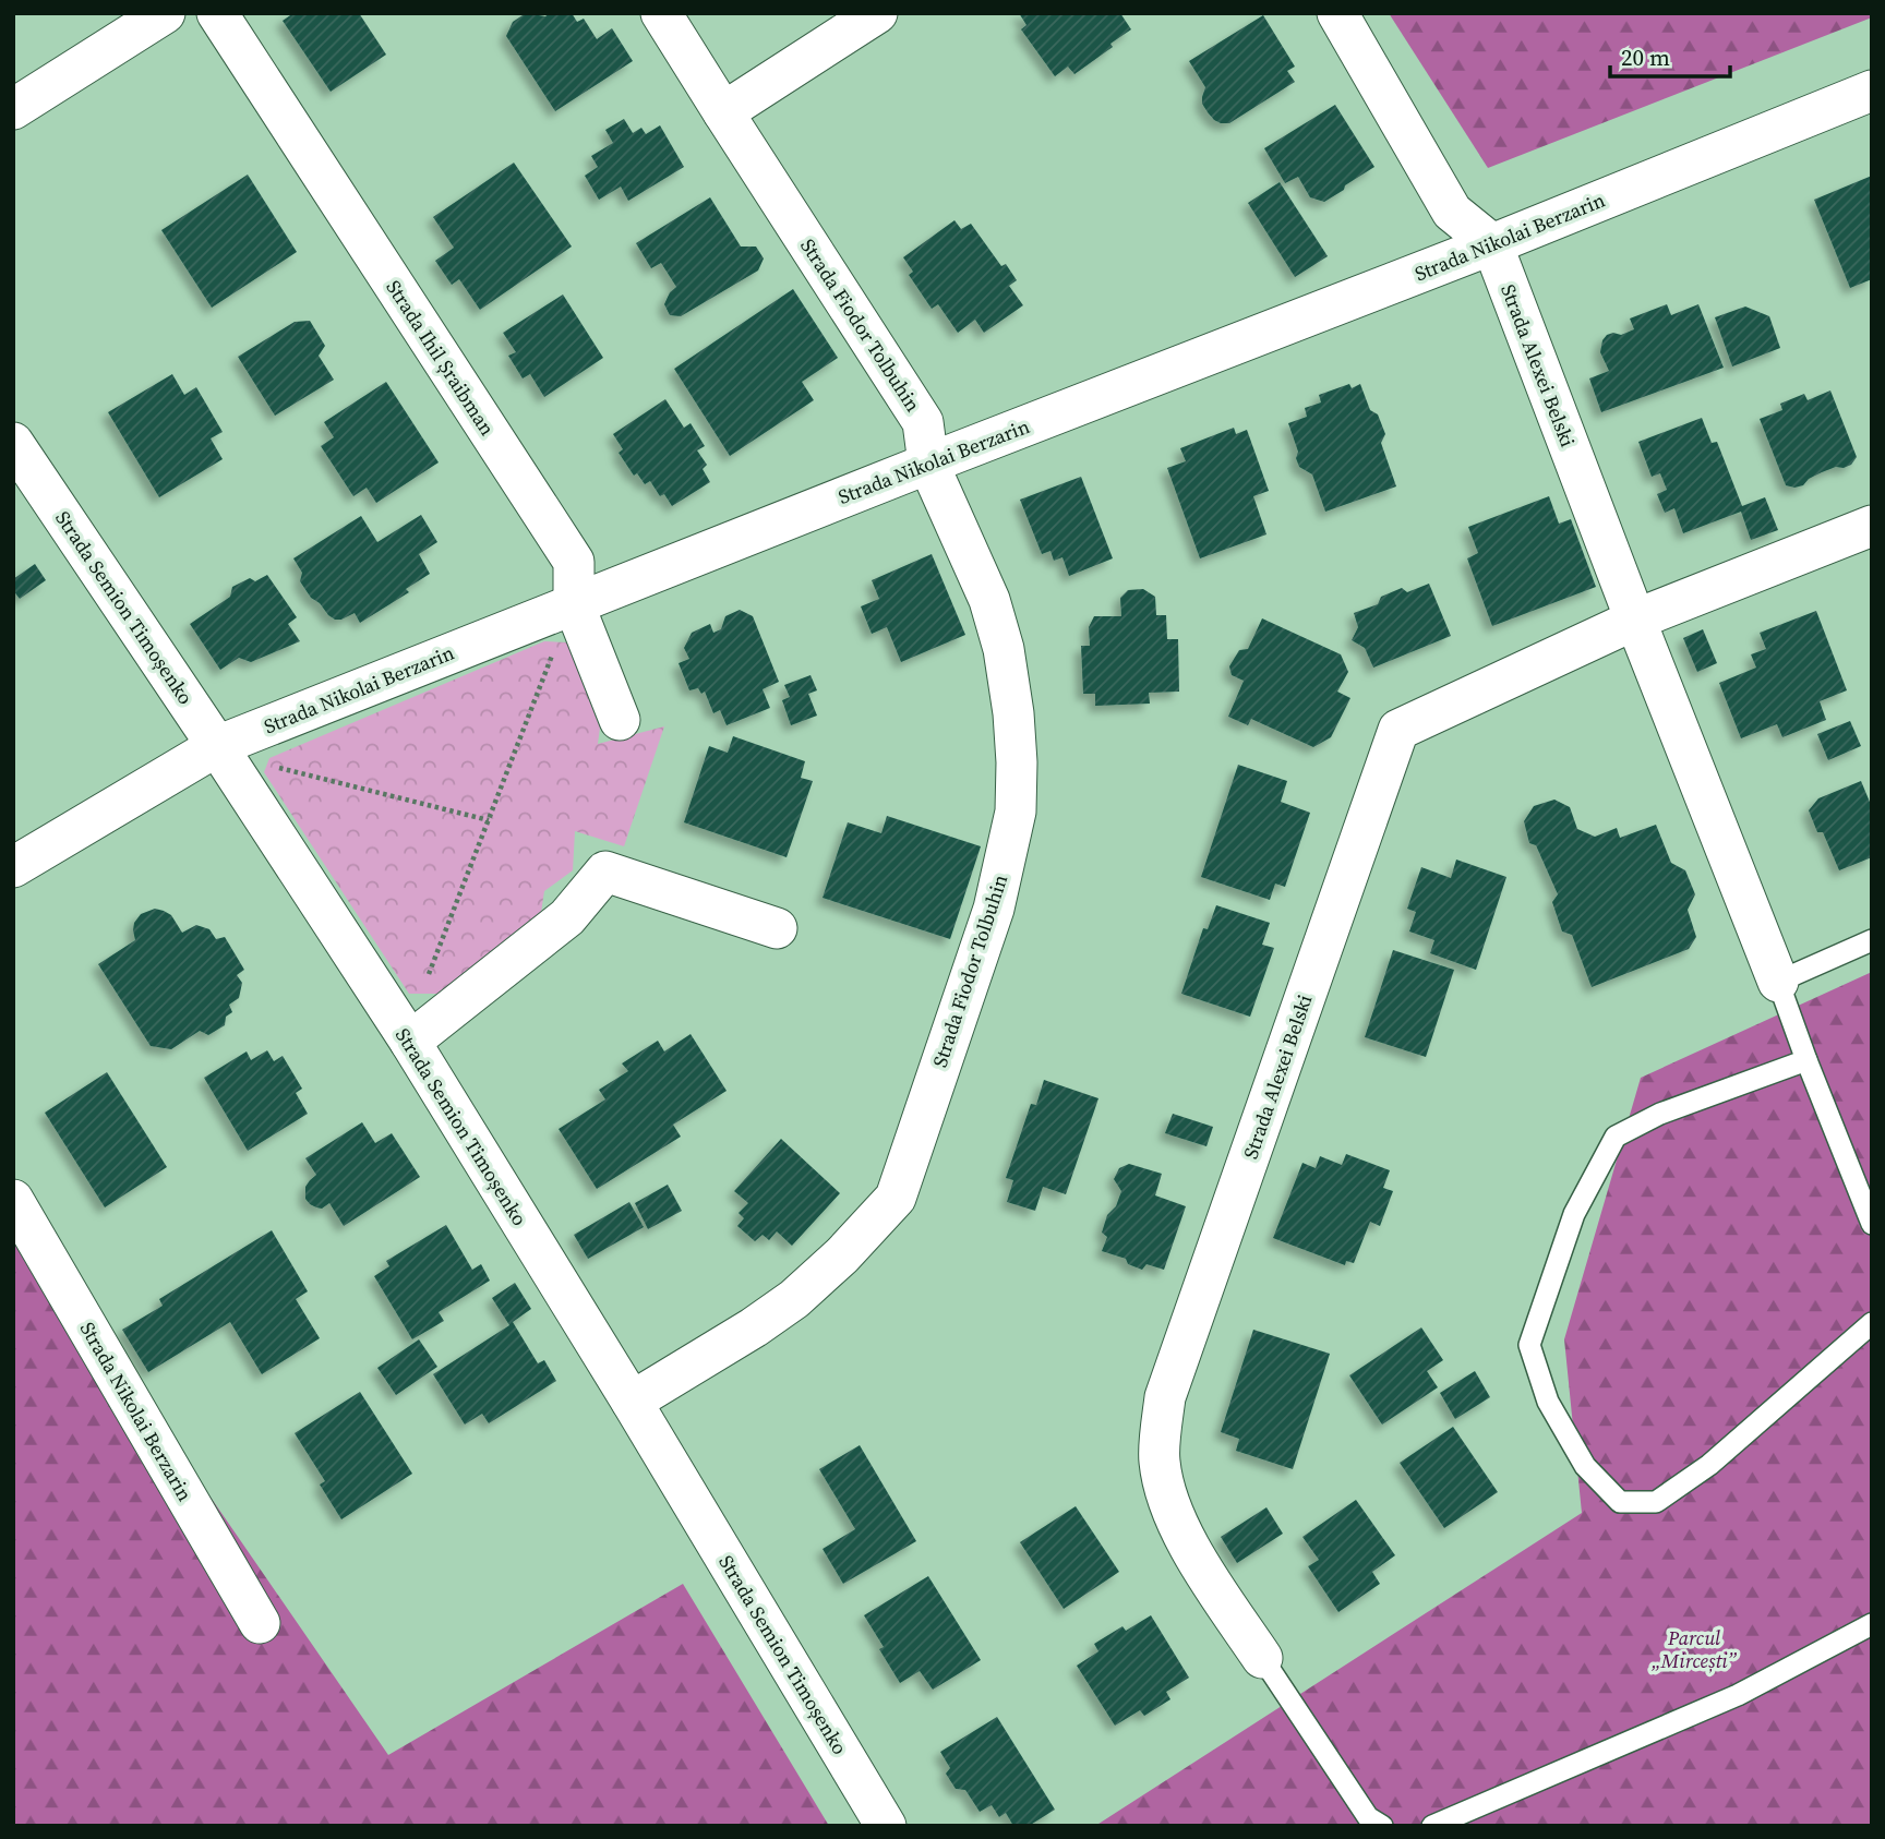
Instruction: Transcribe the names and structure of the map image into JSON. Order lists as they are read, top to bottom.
{
  "streets": {
    "street": [
      "Strada Nikolai Berzarin",
      "Strada Fiodor Tolbuhin",
      "Strada Ihil Șraibman",
      "Strada Alexei Belski",
      "Strada Semion Timoșenko"
    ]
  },
  "crossings": [
    ["Strada Nikolai Berzarin", "Strada Fiodor Tolbuhin"],
    ["Strada Nikolai Berzarin", "Strada Ihil Șraibman"],
    ["Strada Nikolai Berzarin", "Strada Alexei Belski"],
    ["Strada Nikolai Berzarin", "Strada Semion Timoșenko"],
    ["Strada Fiodor Tolbuhin", "Strada Semion Timoșenko"]
  ],
  "parks": ["Parcul „Mircești”"],
  "scale_bar": "20 m"
}
